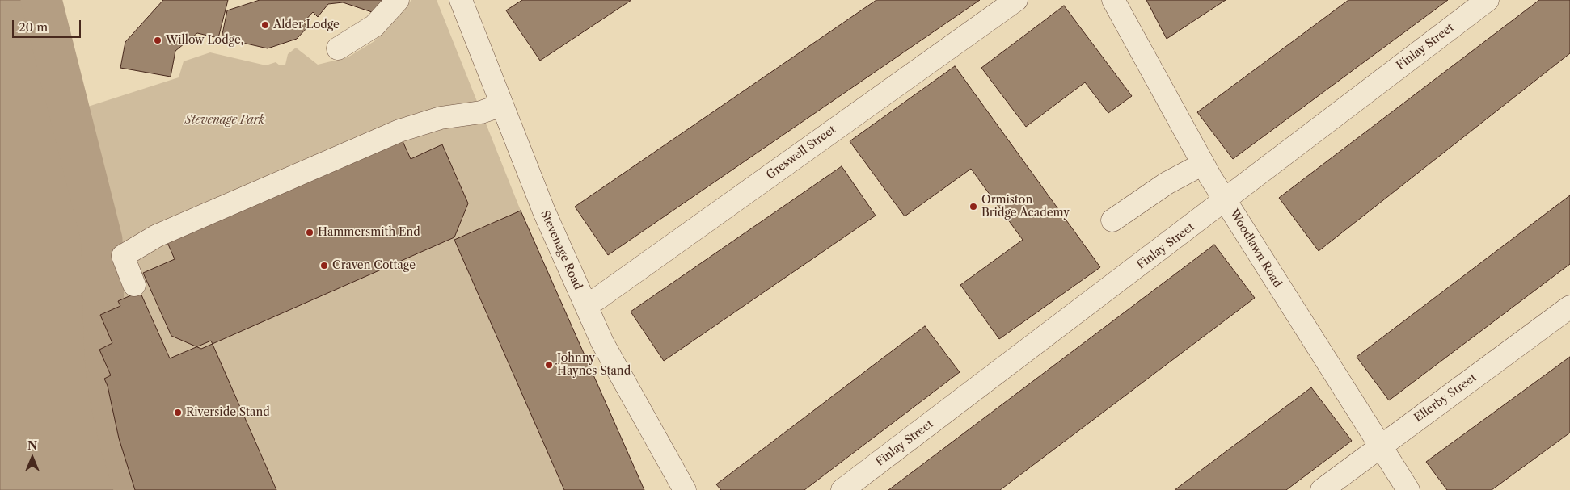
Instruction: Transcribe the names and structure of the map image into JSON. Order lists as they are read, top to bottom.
{
  "streets": {
    "street": [
      "Finlay Street",
      "Greswell Street",
      "Woodlawn Road",
      "Stevenage Road",
      "Ellerby Street"
    ]
  },
  "crossings": [
    ["Finlay Street", "Woodlawn Road"],
    ["Greswell Street", "Stevenage Road"],
    ["Woodlawn Road", "Ellerby Street"]
  ],
  "parks": ["Stevenage Park"],
  "places": [
    "Alder Lodge",
    "Willow Lodge,",
    "Ormiston Bridge Academy",
    "Hammersmith End",
    "Craven Cottage",
    "Johnny Haynes Stand",
    "Riverside Stand"
  ],
  "scale_bar": "20 m",
  "north": "top"
}
